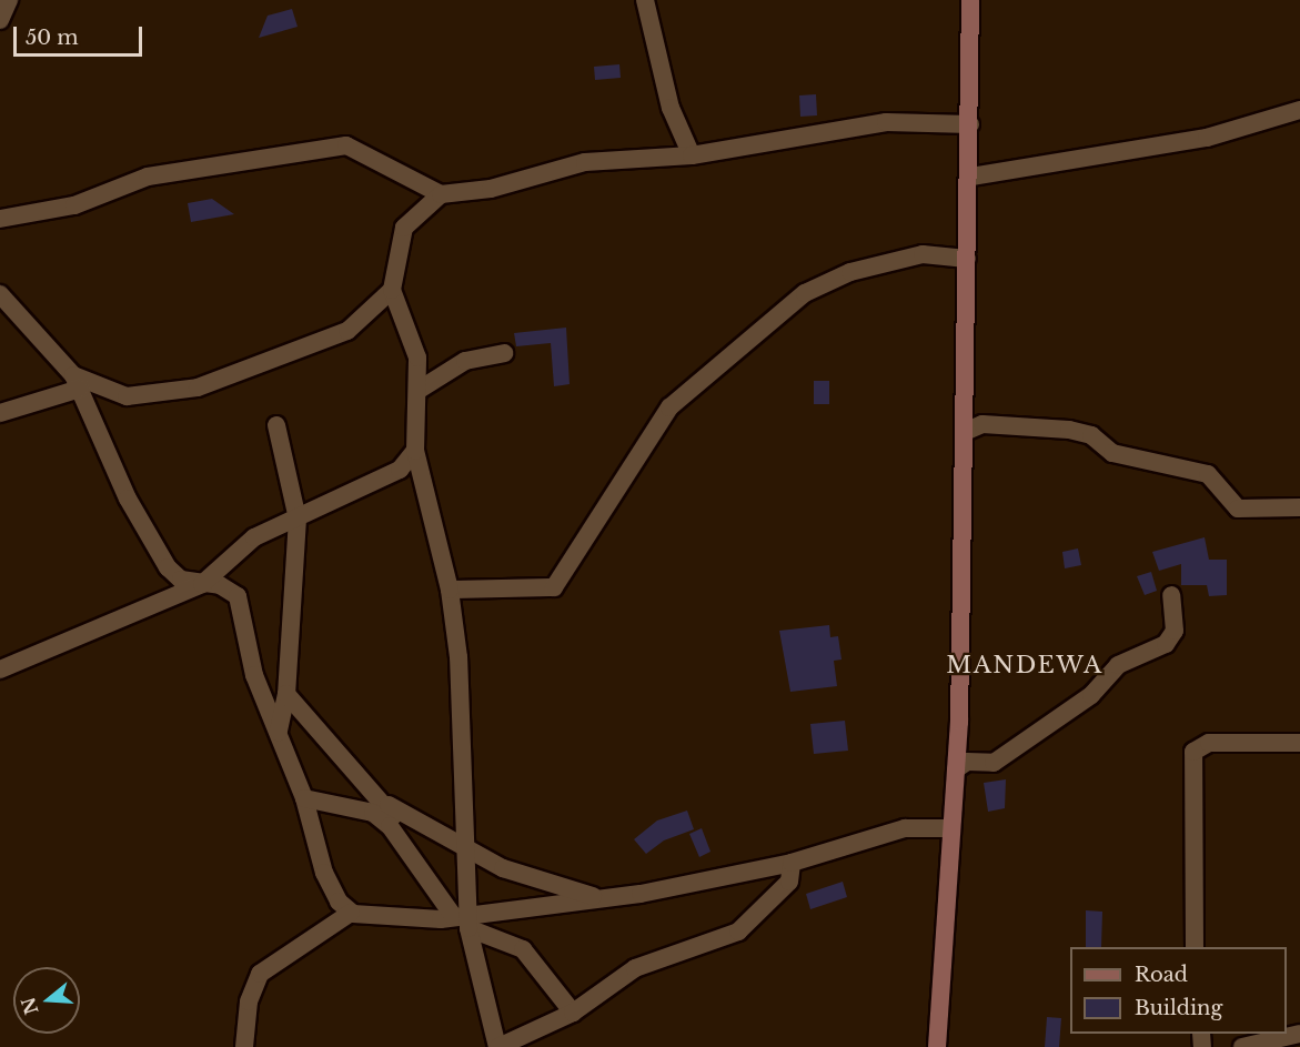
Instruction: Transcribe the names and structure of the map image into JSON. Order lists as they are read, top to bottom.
{
  "districts": ["MANDEWA"],
  "legend": ["Road", "Building"],
  "scale_bar": "50 m",
  "north": "left"
}
